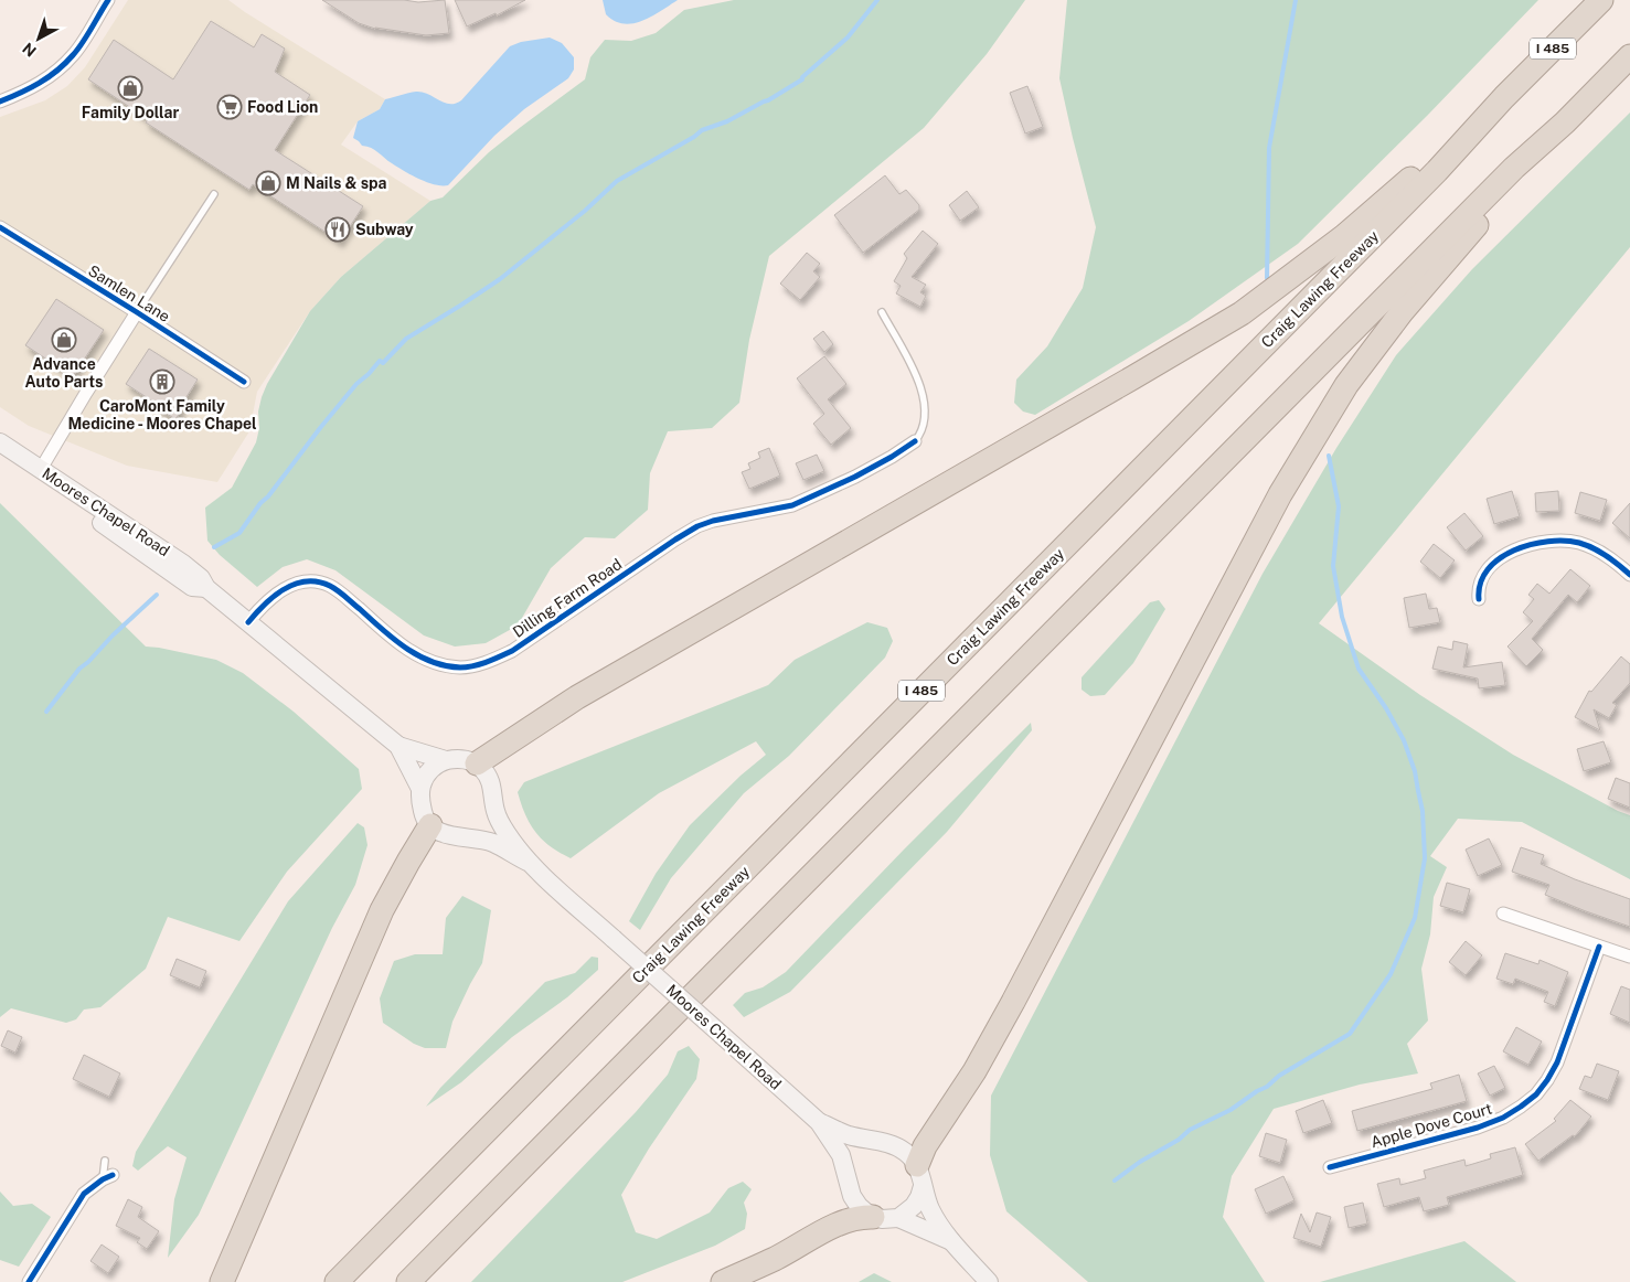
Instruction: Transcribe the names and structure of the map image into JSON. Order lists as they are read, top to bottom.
{
  "streets": {
    "highway": ["I 485", "Craig Lawing Freeway"],
    "main road": ["Moores Chapel Road"],
    "street": ["Samlen Lane", "Dilling Farm Road", "Apple Dove Court"]
  },
  "crossings": [
    ["Moores Chapel Road", "Dilling Farm Road"]
  ],
  "places": {
    "shop": ["Family Dollar", "M Nails & spa", "Advance Auto Parts"],
    "supermarket": ["Food Lion"],
    "restaurant": ["Subway"],
    "building": ["CaroMont Family Medicine - Moores Chapel"]
  },
  "north": "bottom left"
}
